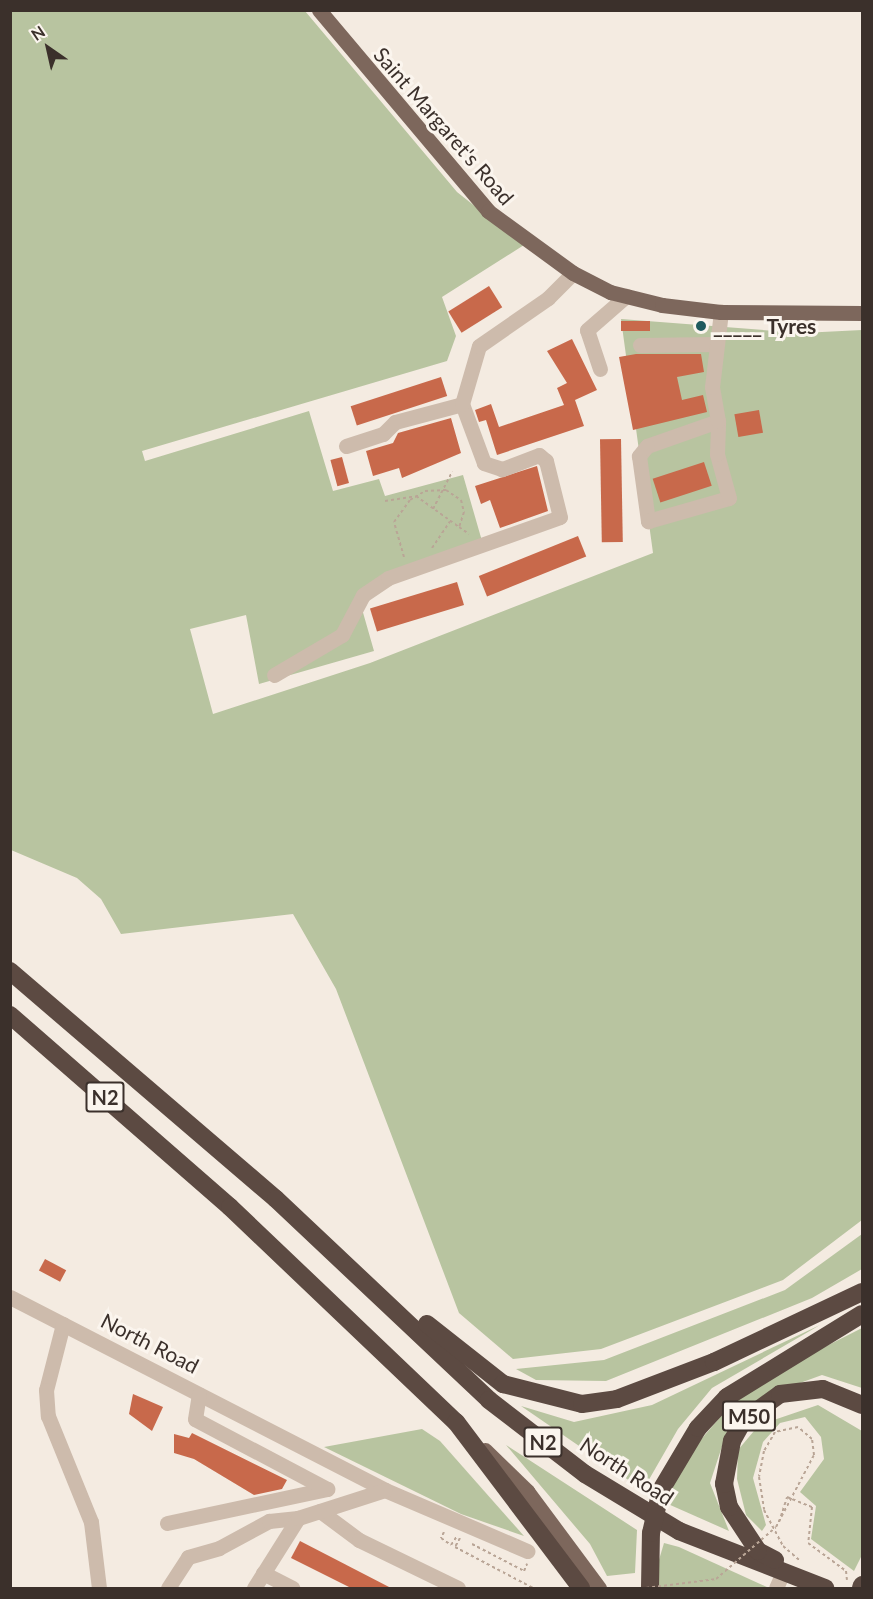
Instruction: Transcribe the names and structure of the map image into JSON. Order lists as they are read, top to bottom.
{
  "streets": {
    "highway": ["N2", "North Road", "M50"],
    "main road": ["Saint Margaret's Road"]
  },
  "crossings": [
    ["N2", "North Road"],
    ["North Road", "M50"]
  ],
  "places": ["_____ Tyres"],
  "north": "top left"
}
